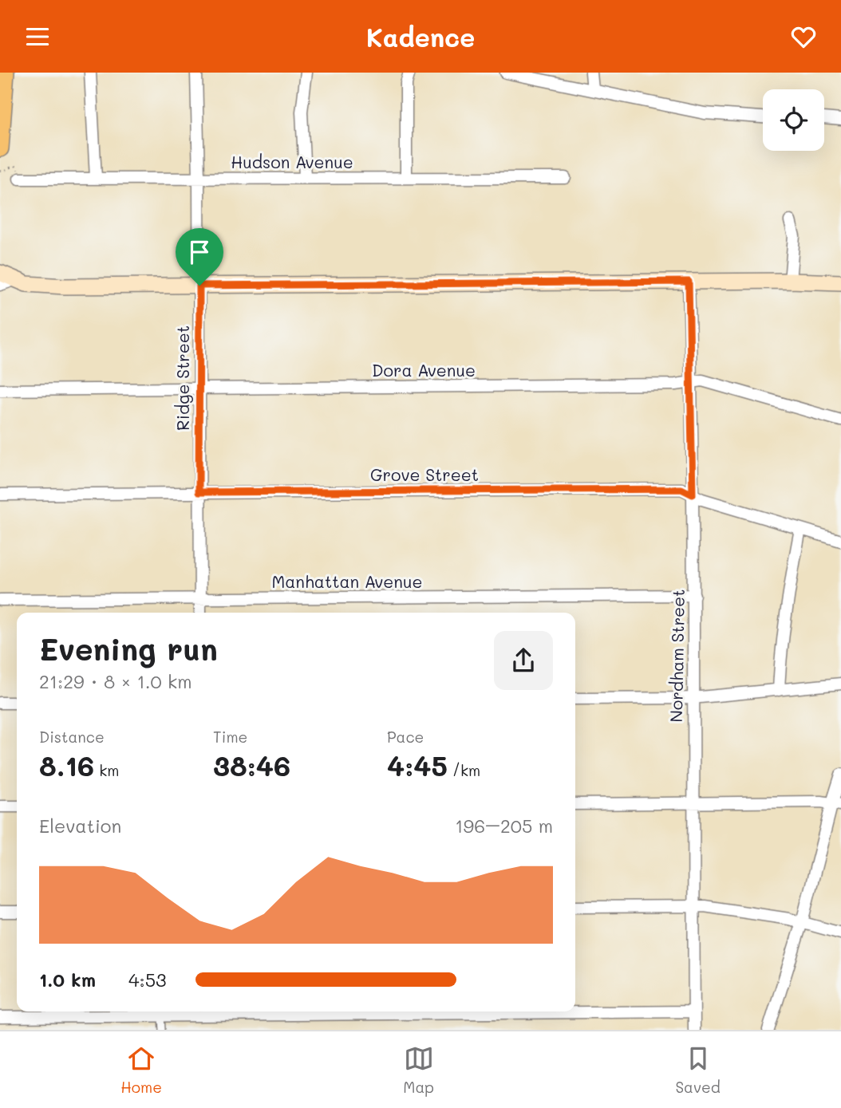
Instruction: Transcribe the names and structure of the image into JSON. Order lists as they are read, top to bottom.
{
  "streets": {
    "street": [
      "Hudson Avenue",
      "Dora Avenue",
      "Ridge Street",
      "Grove Street",
      "Manhattan Avenue",
      "Nordham Street"
    ]
  },
  "crossings": [
    ["Hudson Avenue", "Ridge Street"],
    ["Dora Avenue", "Ridge Street"],
    ["Dora Avenue", "Nordham Street"],
    ["Ridge Street", "Grove Street"],
    ["Ridge Street", "Manhattan Avenue"],
    ["Grove Street", "Nordham Street"],
    ["Manhattan Avenue", "Nordham Street"]
  ],
  "page": {
    "header": "Kadence",
    "heading": ["Evening run", "21:29 · 8 × 1.0 km"],
    "stats": [
      ["Distance", "8.16 km"],
      ["Time", "38:46"],
      ["Pace", "4:45 /km"]
    ],
    "chart": ["Elevation", "196–205 m"],
    "list": [
      {
        "name": "1.0 km",
        "note": "4:53"
      }
    ],
    "tabs": ["Home", "Map", "Saved"]
  }
}
